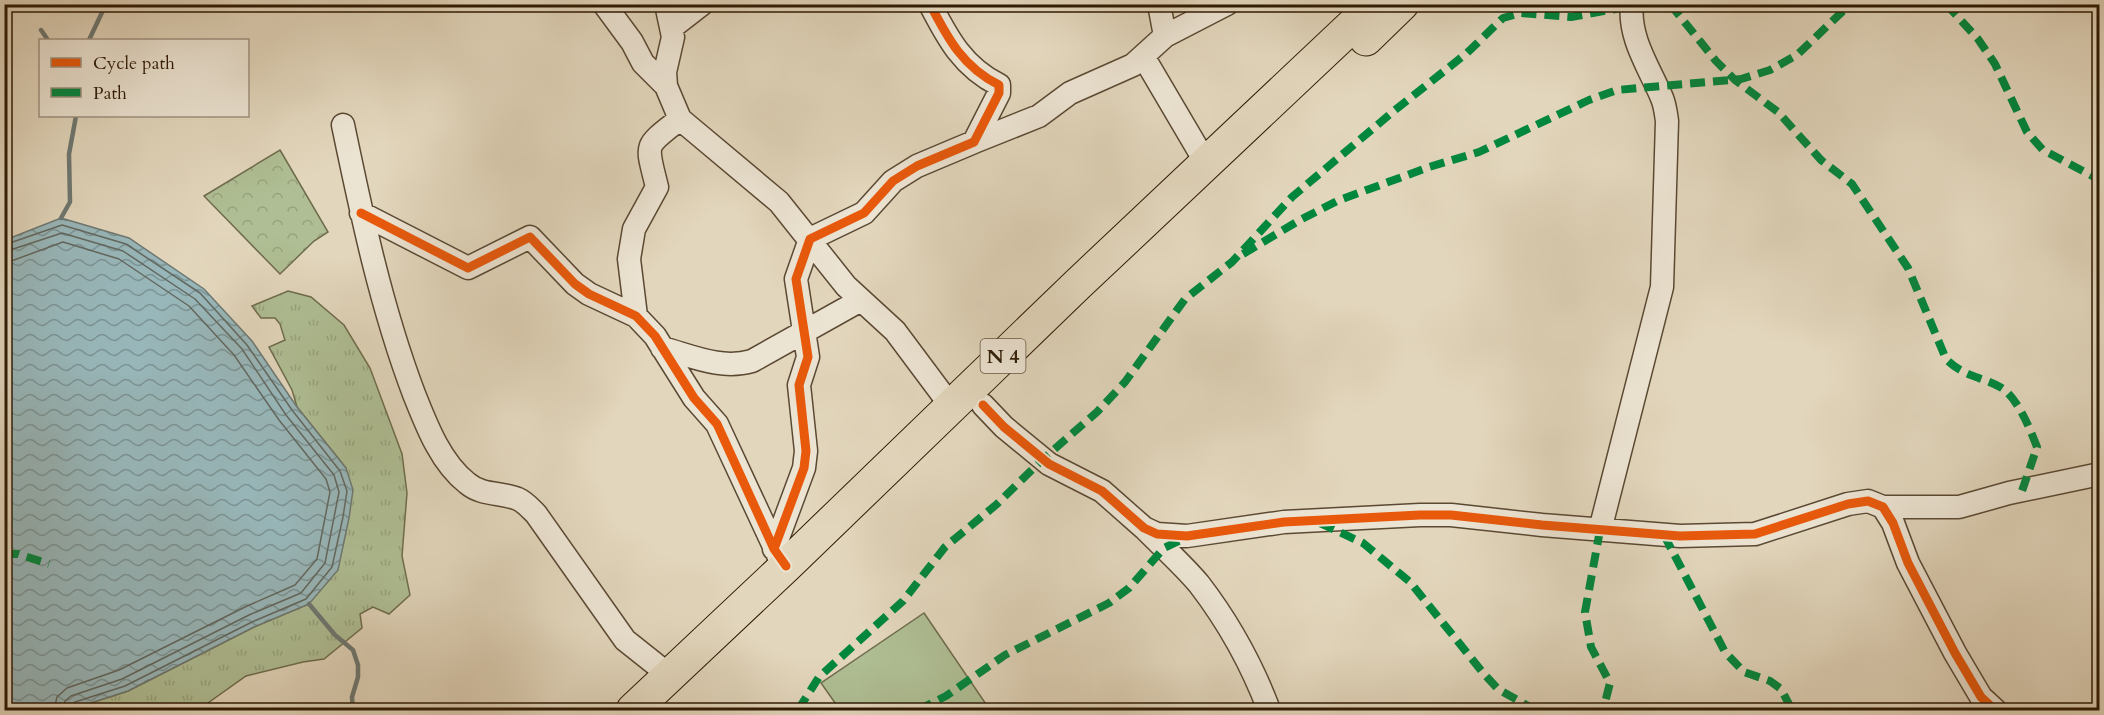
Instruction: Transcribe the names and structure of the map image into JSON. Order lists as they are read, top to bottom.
{
  "streets": {
    "highway": ["N 4"]
  },
  "legend": ["Cycle path", "Path"]
}
